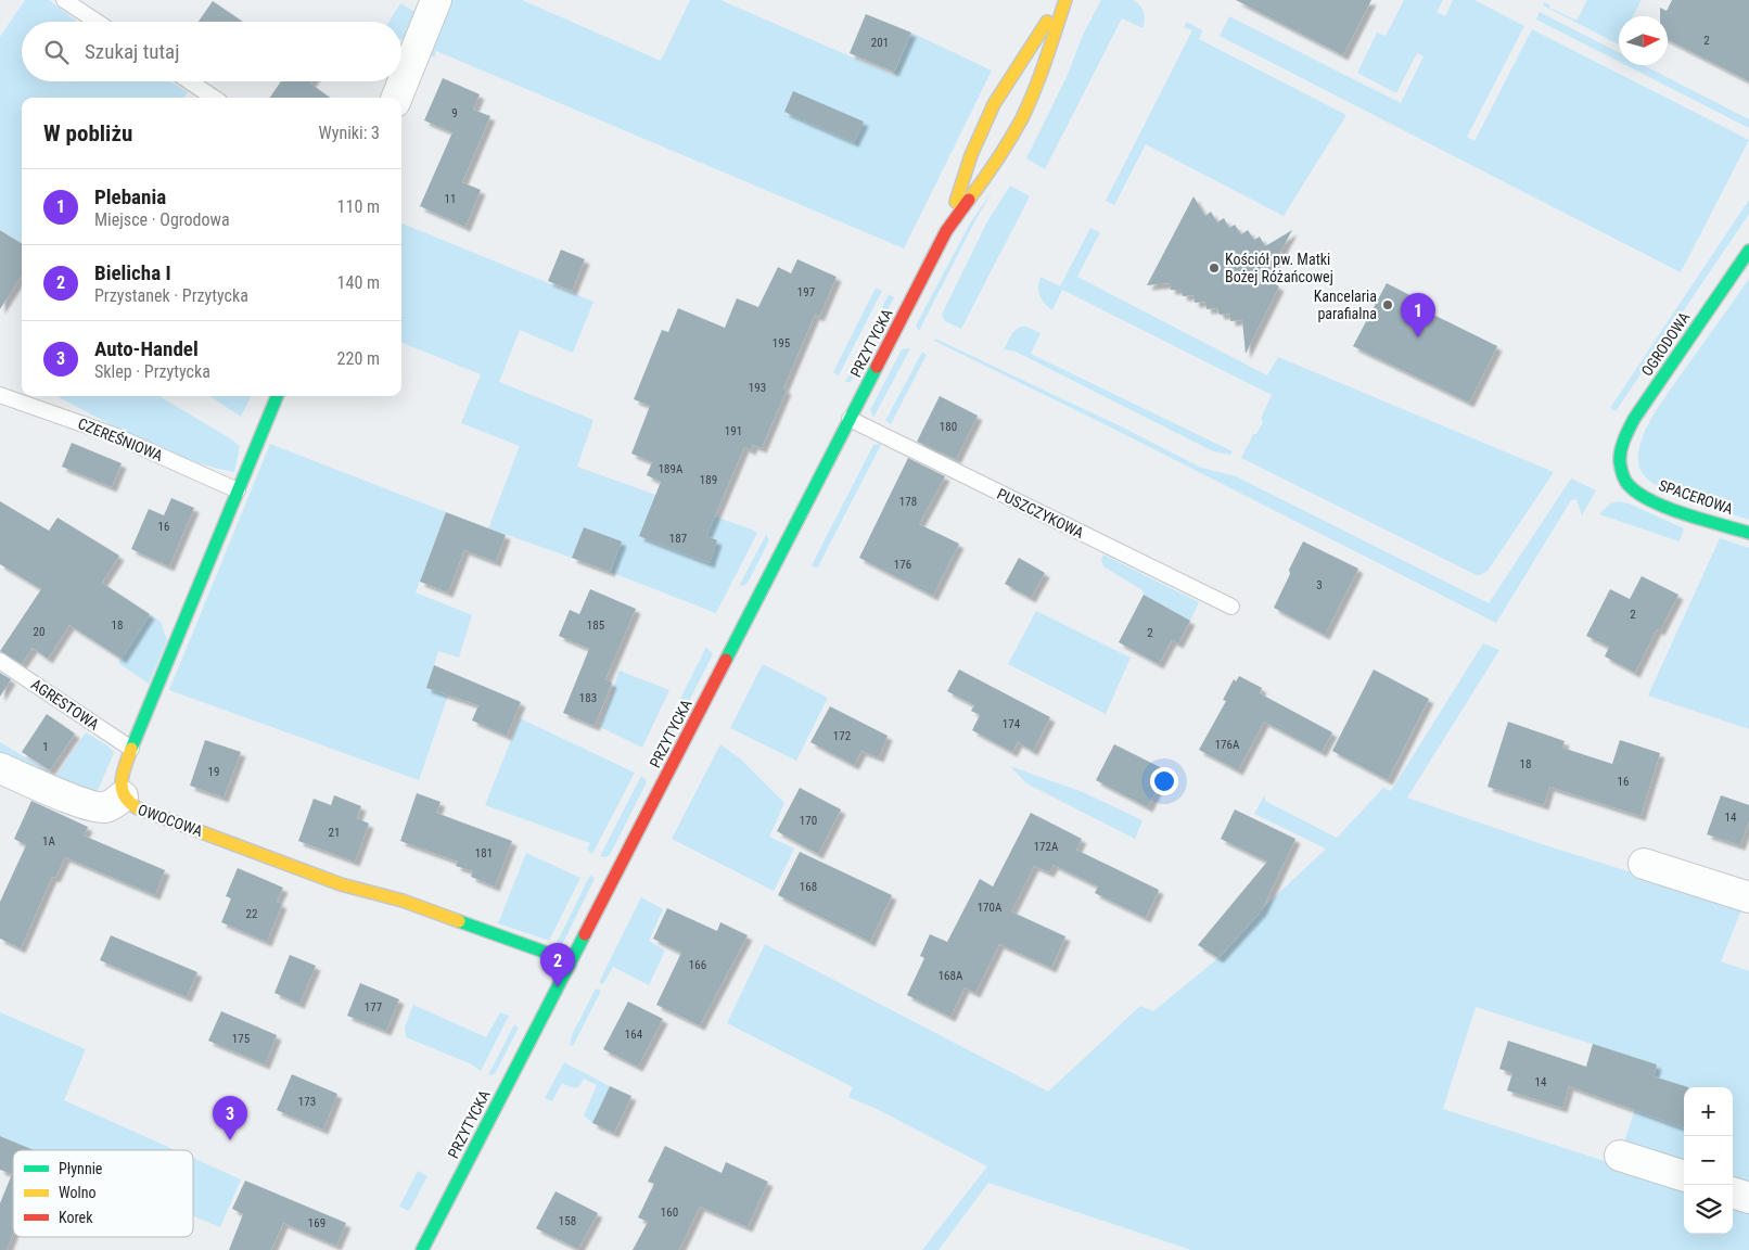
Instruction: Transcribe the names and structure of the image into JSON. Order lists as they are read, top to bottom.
{
  "streets": {
    "main road": [
      "PRZYTYCKA",
      "OGRODOWA",
      "SPACEROWA",
      "OWOCOWA"
    ],
    "lane": ["CZEREŚNIOWA", "PUSZCZYKOWA", "AGRESTOWA"]
  },
  "crossings": [
    ["PRZYTYCKA", "PUSZCZYKOWA"],
    ["PRZYTYCKA", "OWOCOWA"],
    ["OGRODOWA", "SPACEROWA"],
    ["CZEREŚNIOWA", "OWOCOWA"],
    ["AGRESTOWA", "OWOCOWA"]
  ],
  "places": ["Kościół pw. Matki Bożej Różańcowej", "Kancelaria parafialna"],
  "house_numbers": [
    "2",
    "201",
    "9",
    "11",
    "197",
    "195",
    "193",
    "180",
    "191",
    "189A",
    "189",
    "178",
    "16",
    "187",
    "176",
    "3",
    "2",
    "18",
    "185",
    "20",
    "2",
    "183",
    "174",
    "172",
    "176A",
    "1",
    "18",
    "19",
    "16",
    "14",
    "170",
    "21",
    "1A",
    "172A",
    "181",
    "168",
    "170A",
    "22",
    "166",
    "168A",
    "177",
    "164",
    "175",
    "14",
    "173",
    "160",
    "158",
    "169"
  ],
  "legend": ["Płynnie", "Wolno", "Korek"],
  "north": "right",
  "page": {
    "search": "Szukaj tutaj",
    "heading": ["W pobliżu", "Wyniki: 3"],
    "list": [
      {
        "mark": "1",
        "name": "Plebania",
        "note": "Miejsce · Ogrodowa",
        "value": "110 m"
      },
      {
        "mark": "2",
        "name": "Bielicha I",
        "note": "Przystanek · Przytycka",
        "value": "140 m"
      },
      {
        "mark": "3",
        "name": "Auto-Handel",
        "note": "Sklep · Przytycka",
        "value": "220 m"
      }
    ],
    "pins": ["1", "2", "3"],
    "map_buttons": ["+", "−"]
  }
}
